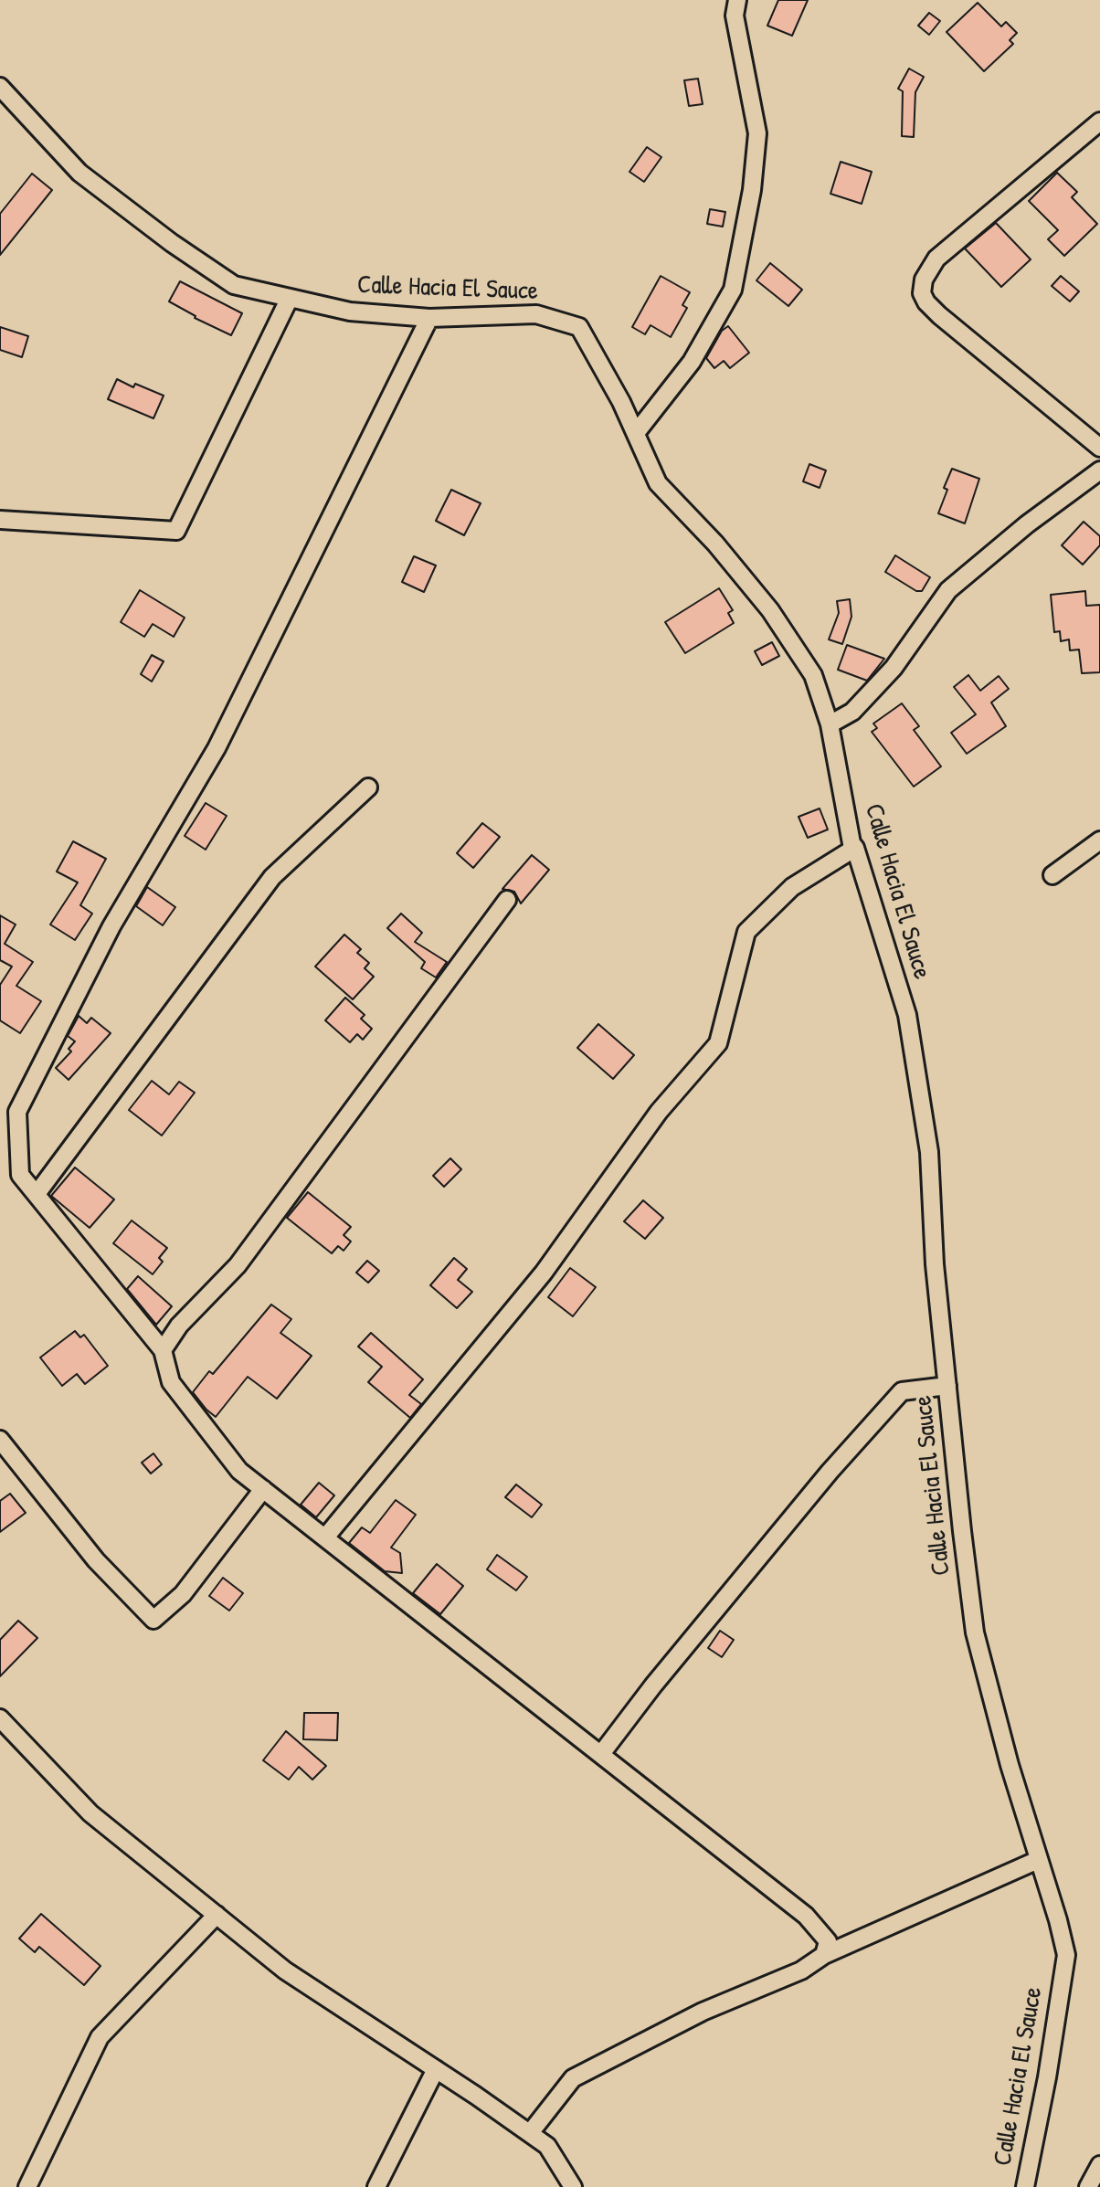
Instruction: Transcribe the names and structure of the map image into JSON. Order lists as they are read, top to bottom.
{
  "streets": {
    "street": ["Calle Hacia El Sauce"]
  }
}
